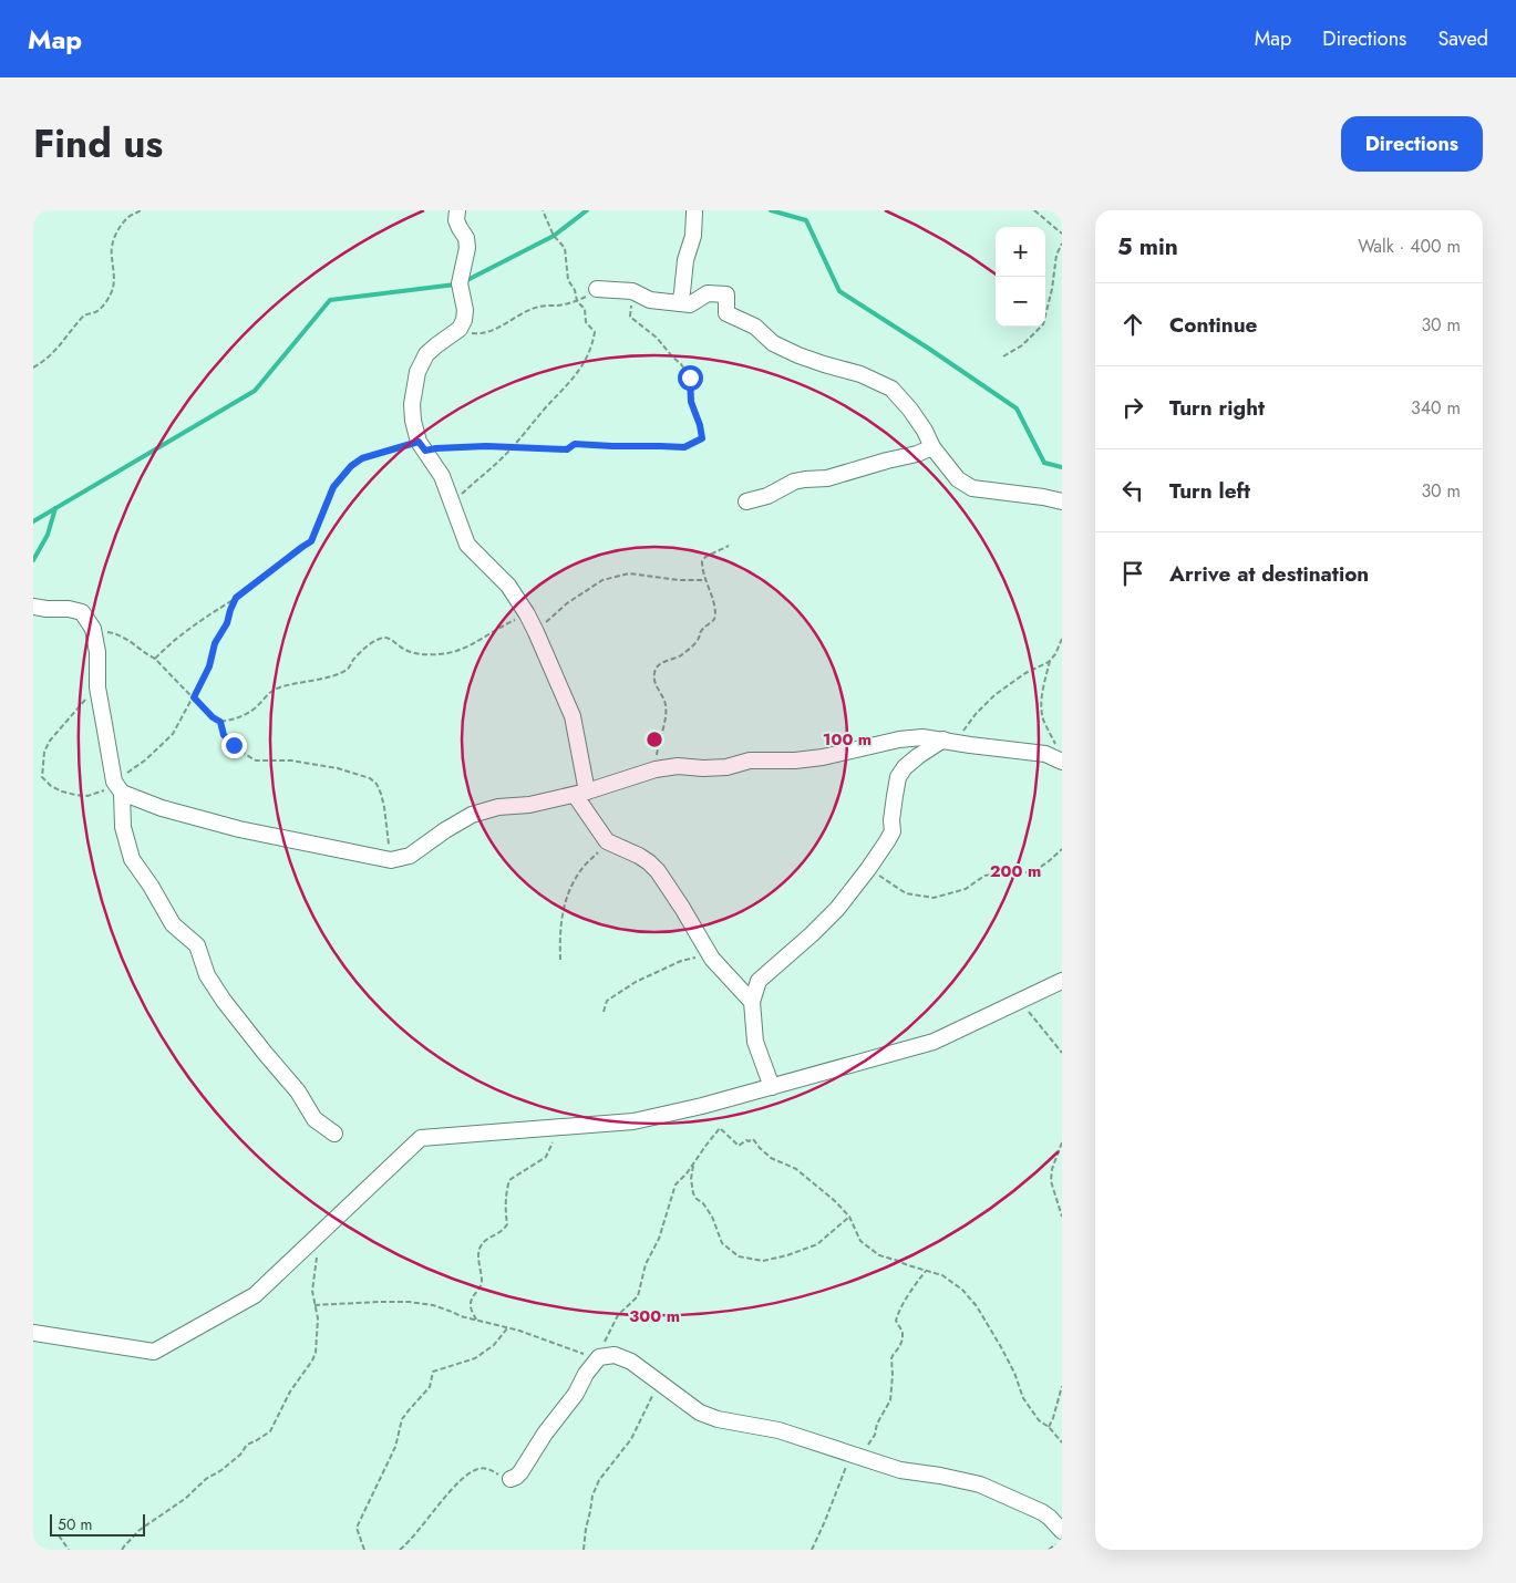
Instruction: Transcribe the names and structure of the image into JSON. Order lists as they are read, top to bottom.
{
  "scale_bar": "50 m",
  "page": {
    "header": "Map",
    "nav": ["Map", "Directions", "Saved"],
    "title": "Find us",
    "buttons": "Directions",
    "heading": ["5 min", "Walk · 400 m"],
    "map_buttons": ["+", "−"],
    "list": [
      ["Continue", "30 m"],
      ["Turn right", "340 m"],
      ["Turn left", "30 m"],
      "Arrive at destination"
    ],
    "scale": "50 m"
  },
  "rings": ["100 m", "200 m", "300 m"]
}
